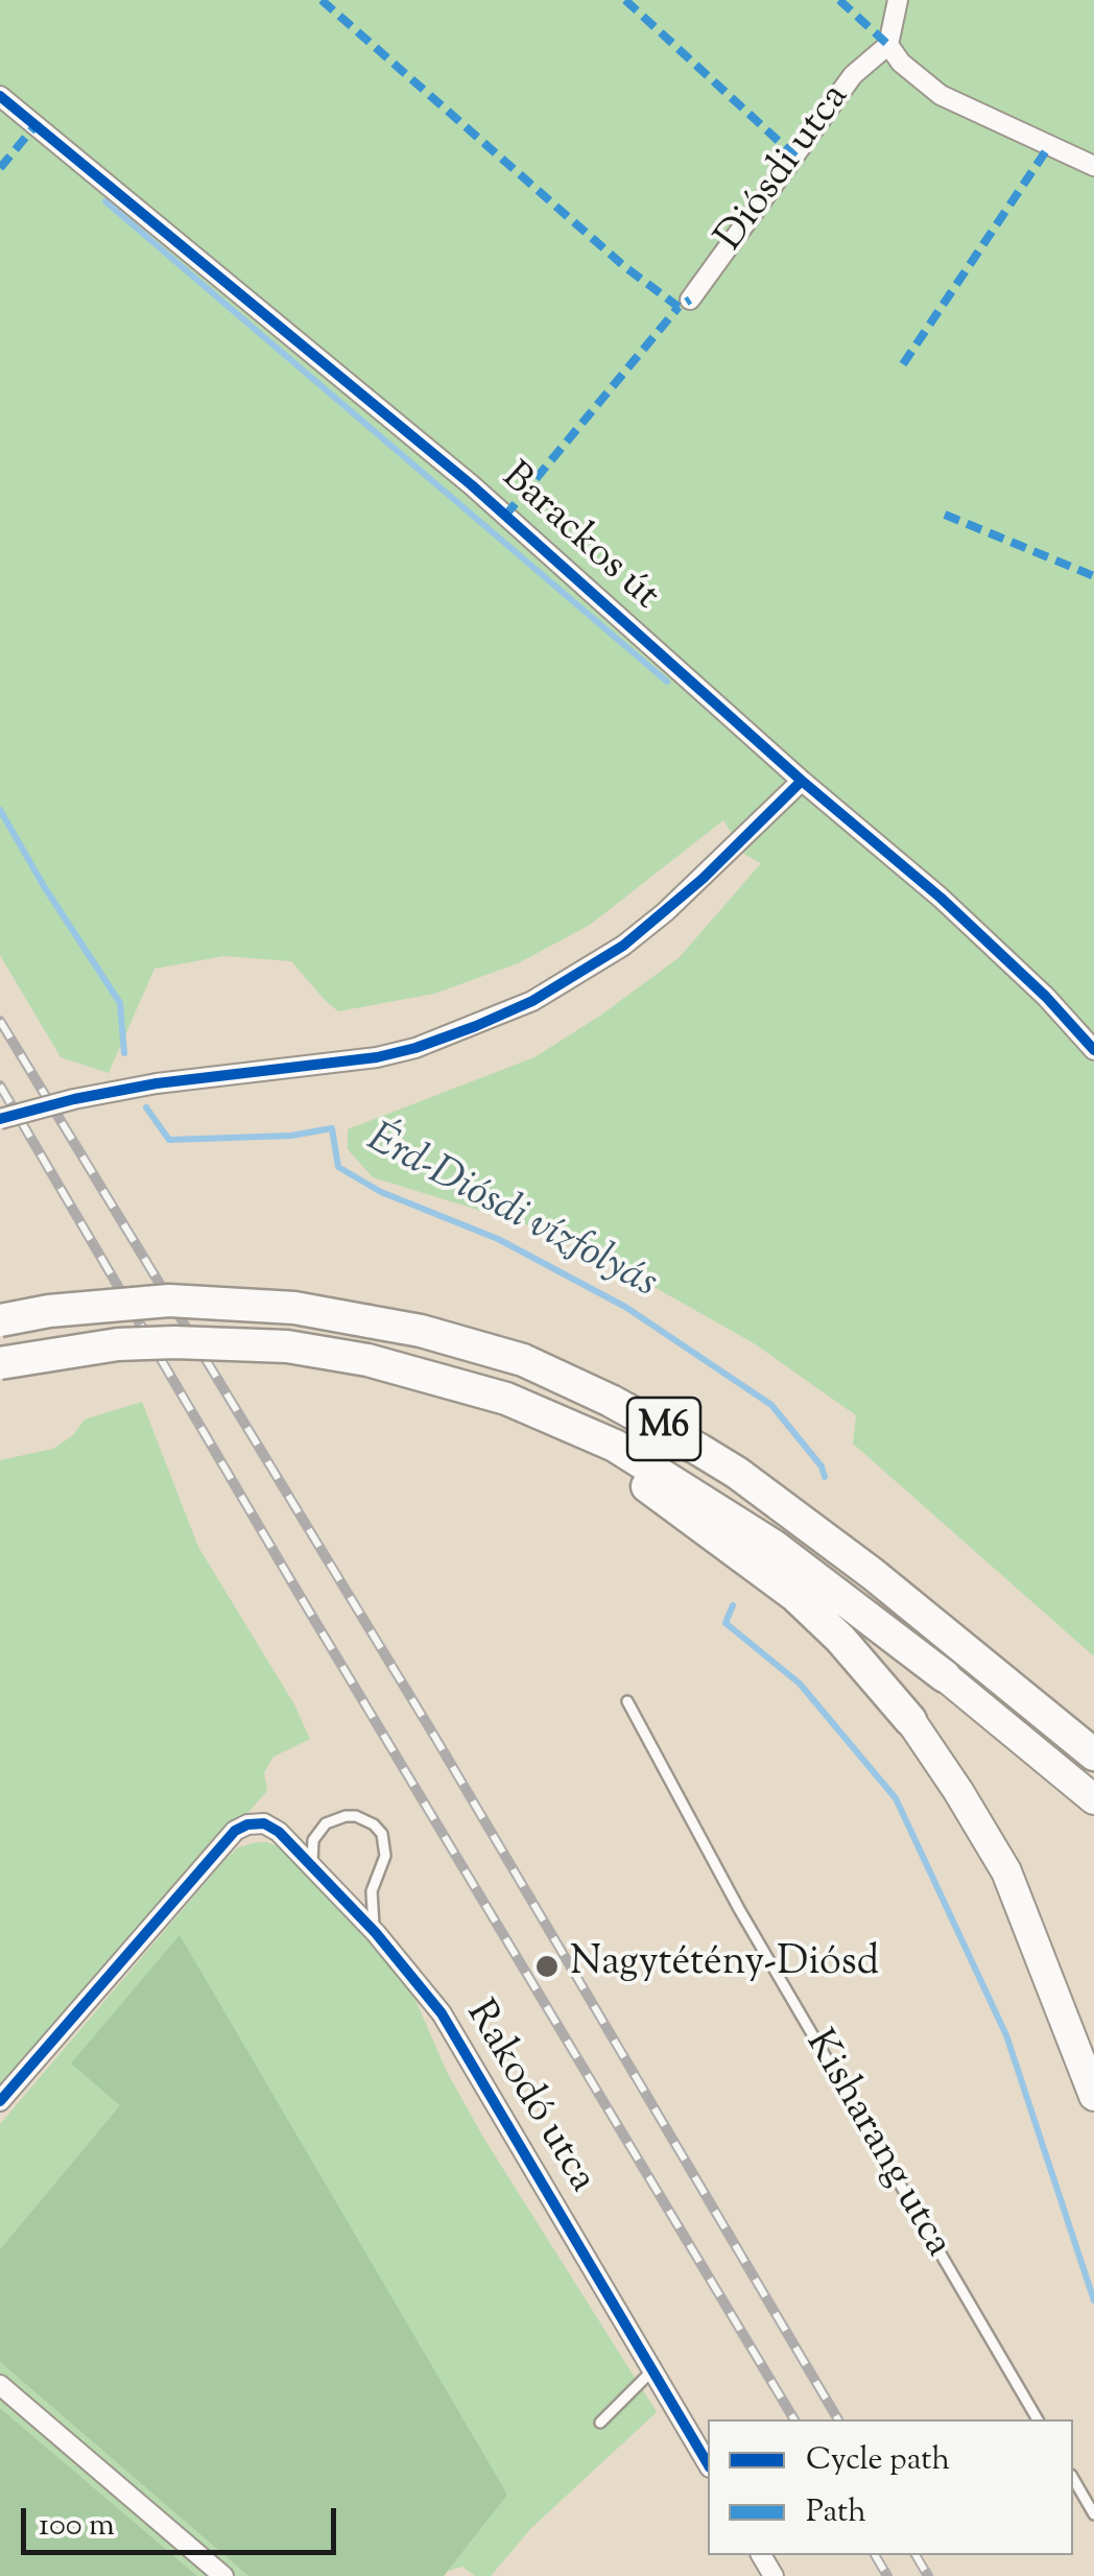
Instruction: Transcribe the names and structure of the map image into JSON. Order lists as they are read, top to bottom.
{
  "streets": {
    "highway": ["M6"],
    "street": ["Diósdi utca", "Barackos út", "Rakodó utca"],
    "lane": ["Kisharang utca"]
  },
  "water": ["Érd-Diósdi vízfolyás"],
  "places": ["Nagytétény-Diósd"],
  "legend": ["Cycle path", "Path"],
  "scale_bar": "100 m"
}
